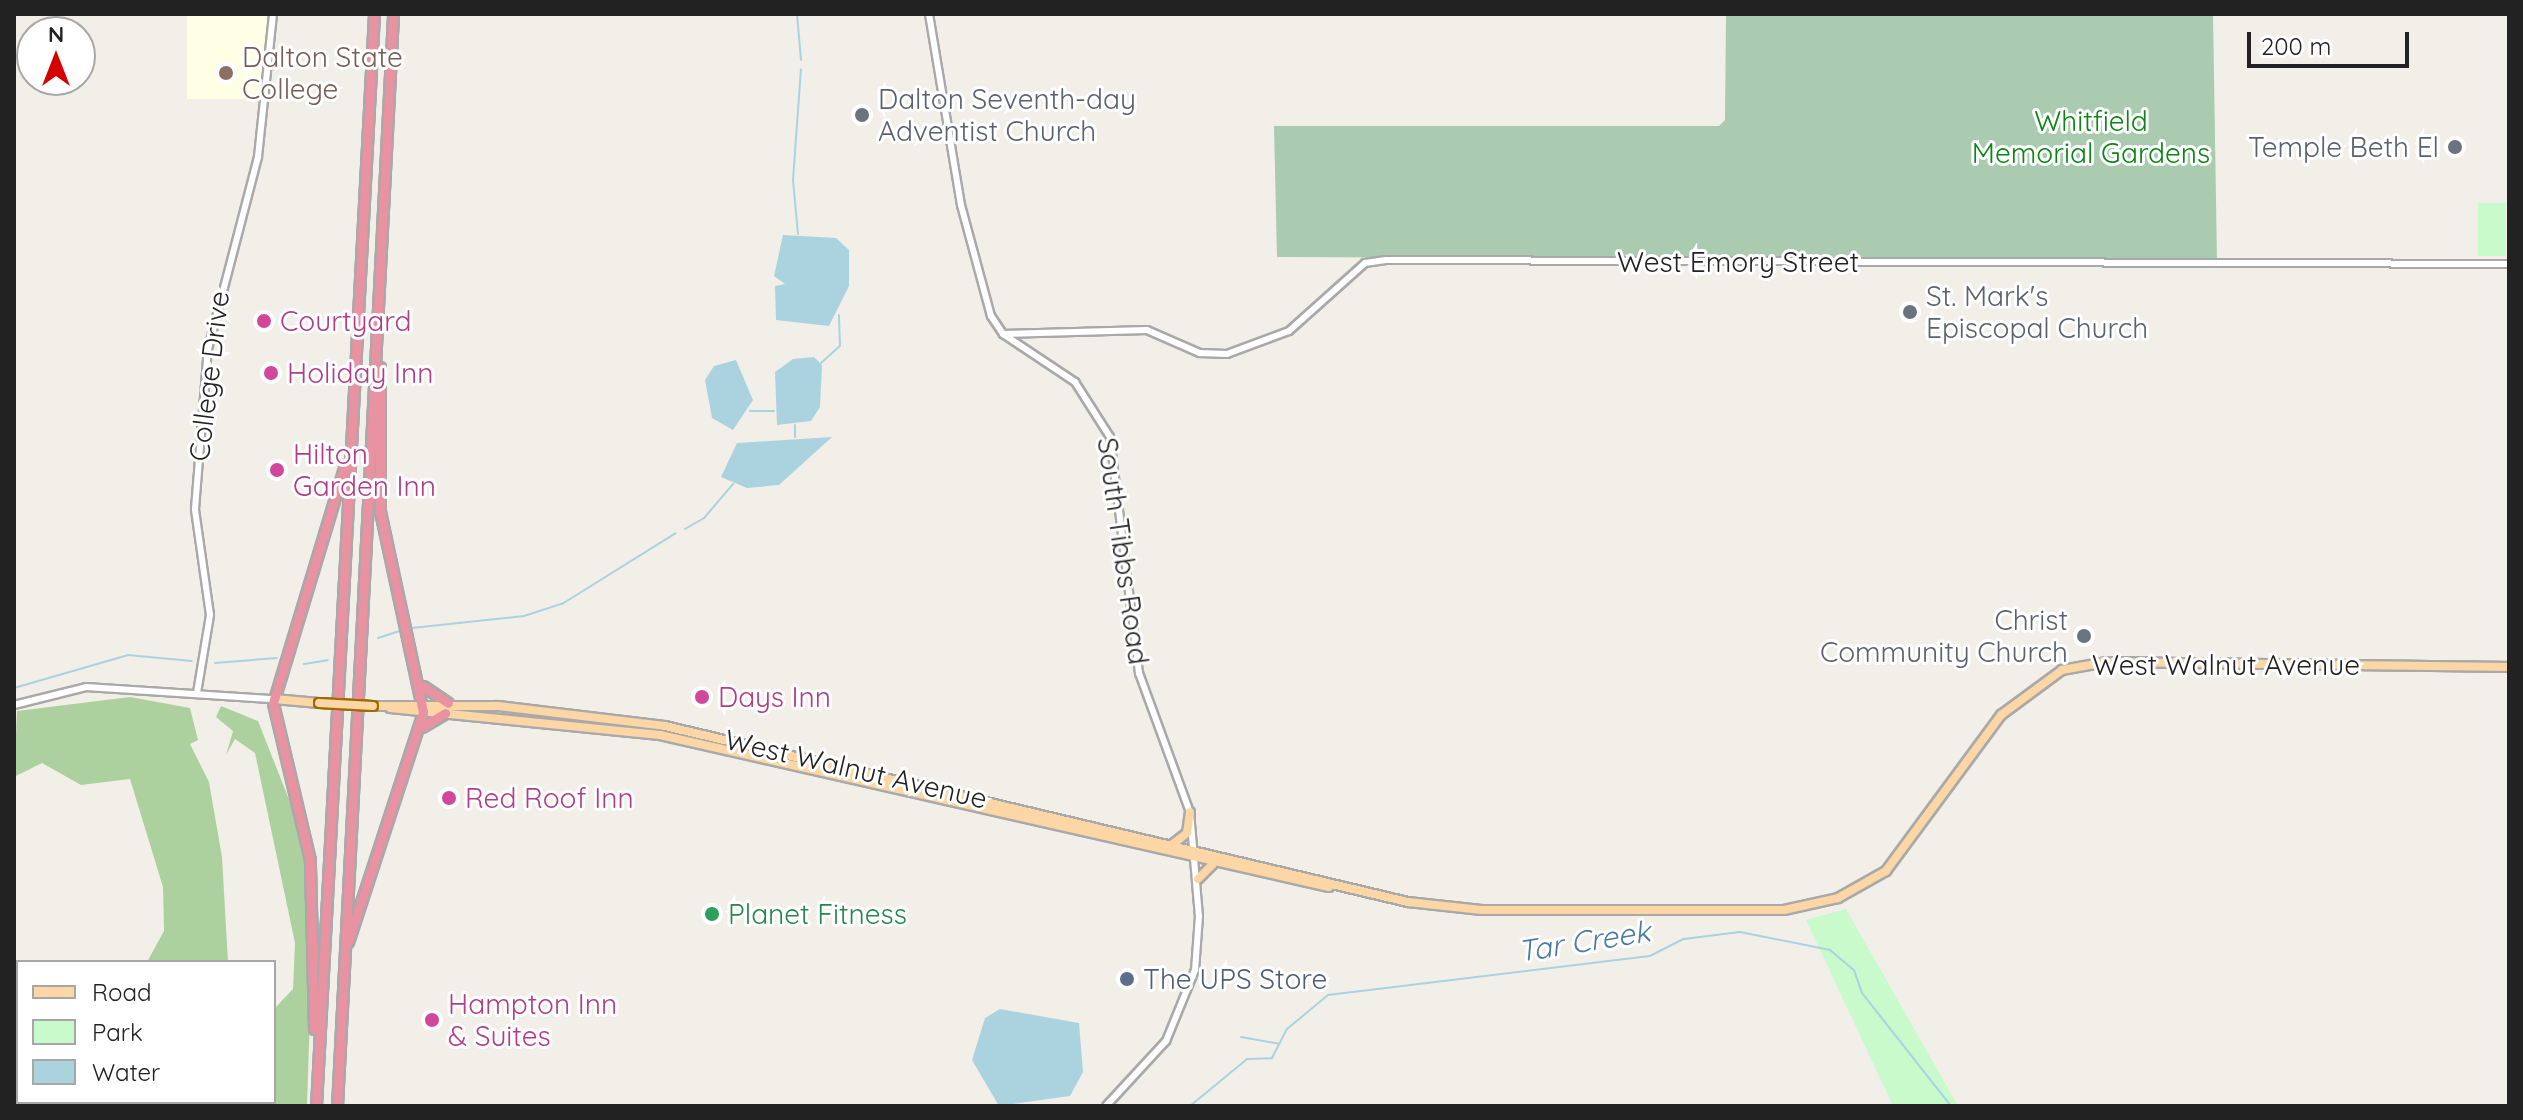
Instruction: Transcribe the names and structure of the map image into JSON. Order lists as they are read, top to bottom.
{
  "streets": {
    "main road": ["West Walnut Avenue"],
    "street": ["West Emory Street", "College Drive", "South Tibbs Road"]
  },
  "crossings": [
    ["West Emory Street", "South Tibbs Road"],
    ["South Tibbs Road", "West Walnut Avenue"]
  ],
  "water": ["Tar Creek"],
  "parks": ["Whitfield Memorial Gardens"],
  "places": [
    "Dalton State College",
    "Dalton Seventh-day Adventist Church",
    "Temple Beth El",
    "St. Mark's Episcopal Church",
    "Courtyard",
    "Holiday Inn",
    "Hilton Garden Inn",
    "Christ Community Church",
    "Days Inn",
    "Red Roof Inn",
    "Planet Fitness",
    "The UPS Store",
    "Hampton Inn & Suites"
  ],
  "legend": ["Road", "Park", "Water"],
  "scale_bar": "200 m",
  "north": "top"
}
